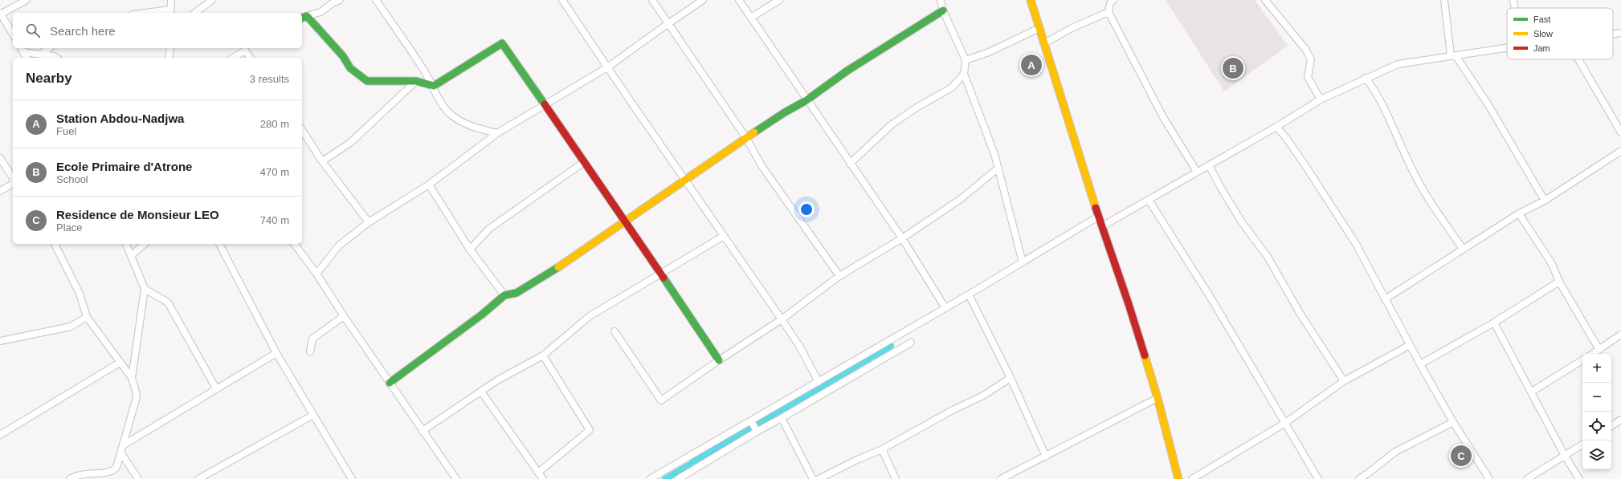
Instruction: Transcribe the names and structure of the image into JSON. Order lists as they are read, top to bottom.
{
  "legend": ["Fast", "Slow", "Jam"],
  "page": {
    "search": "Search here",
    "pins": ["A", "B", "C"],
    "heading": ["Nearby", "3 results"],
    "list": [
      {
        "mark": "A",
        "name": "Station Abdou-Nadjwa",
        "note": "Fuel",
        "value": "280 m"
      },
      {
        "mark": "B",
        "name": "Ecole Primaire d'Atrone",
        "note": "School",
        "value": "470 m"
      },
      {
        "mark": "C",
        "name": "Residence de Monsieur LEO",
        "note": "Place",
        "value": "740 m"
      }
    ],
    "map_buttons": ["+", "−"]
  }
}
